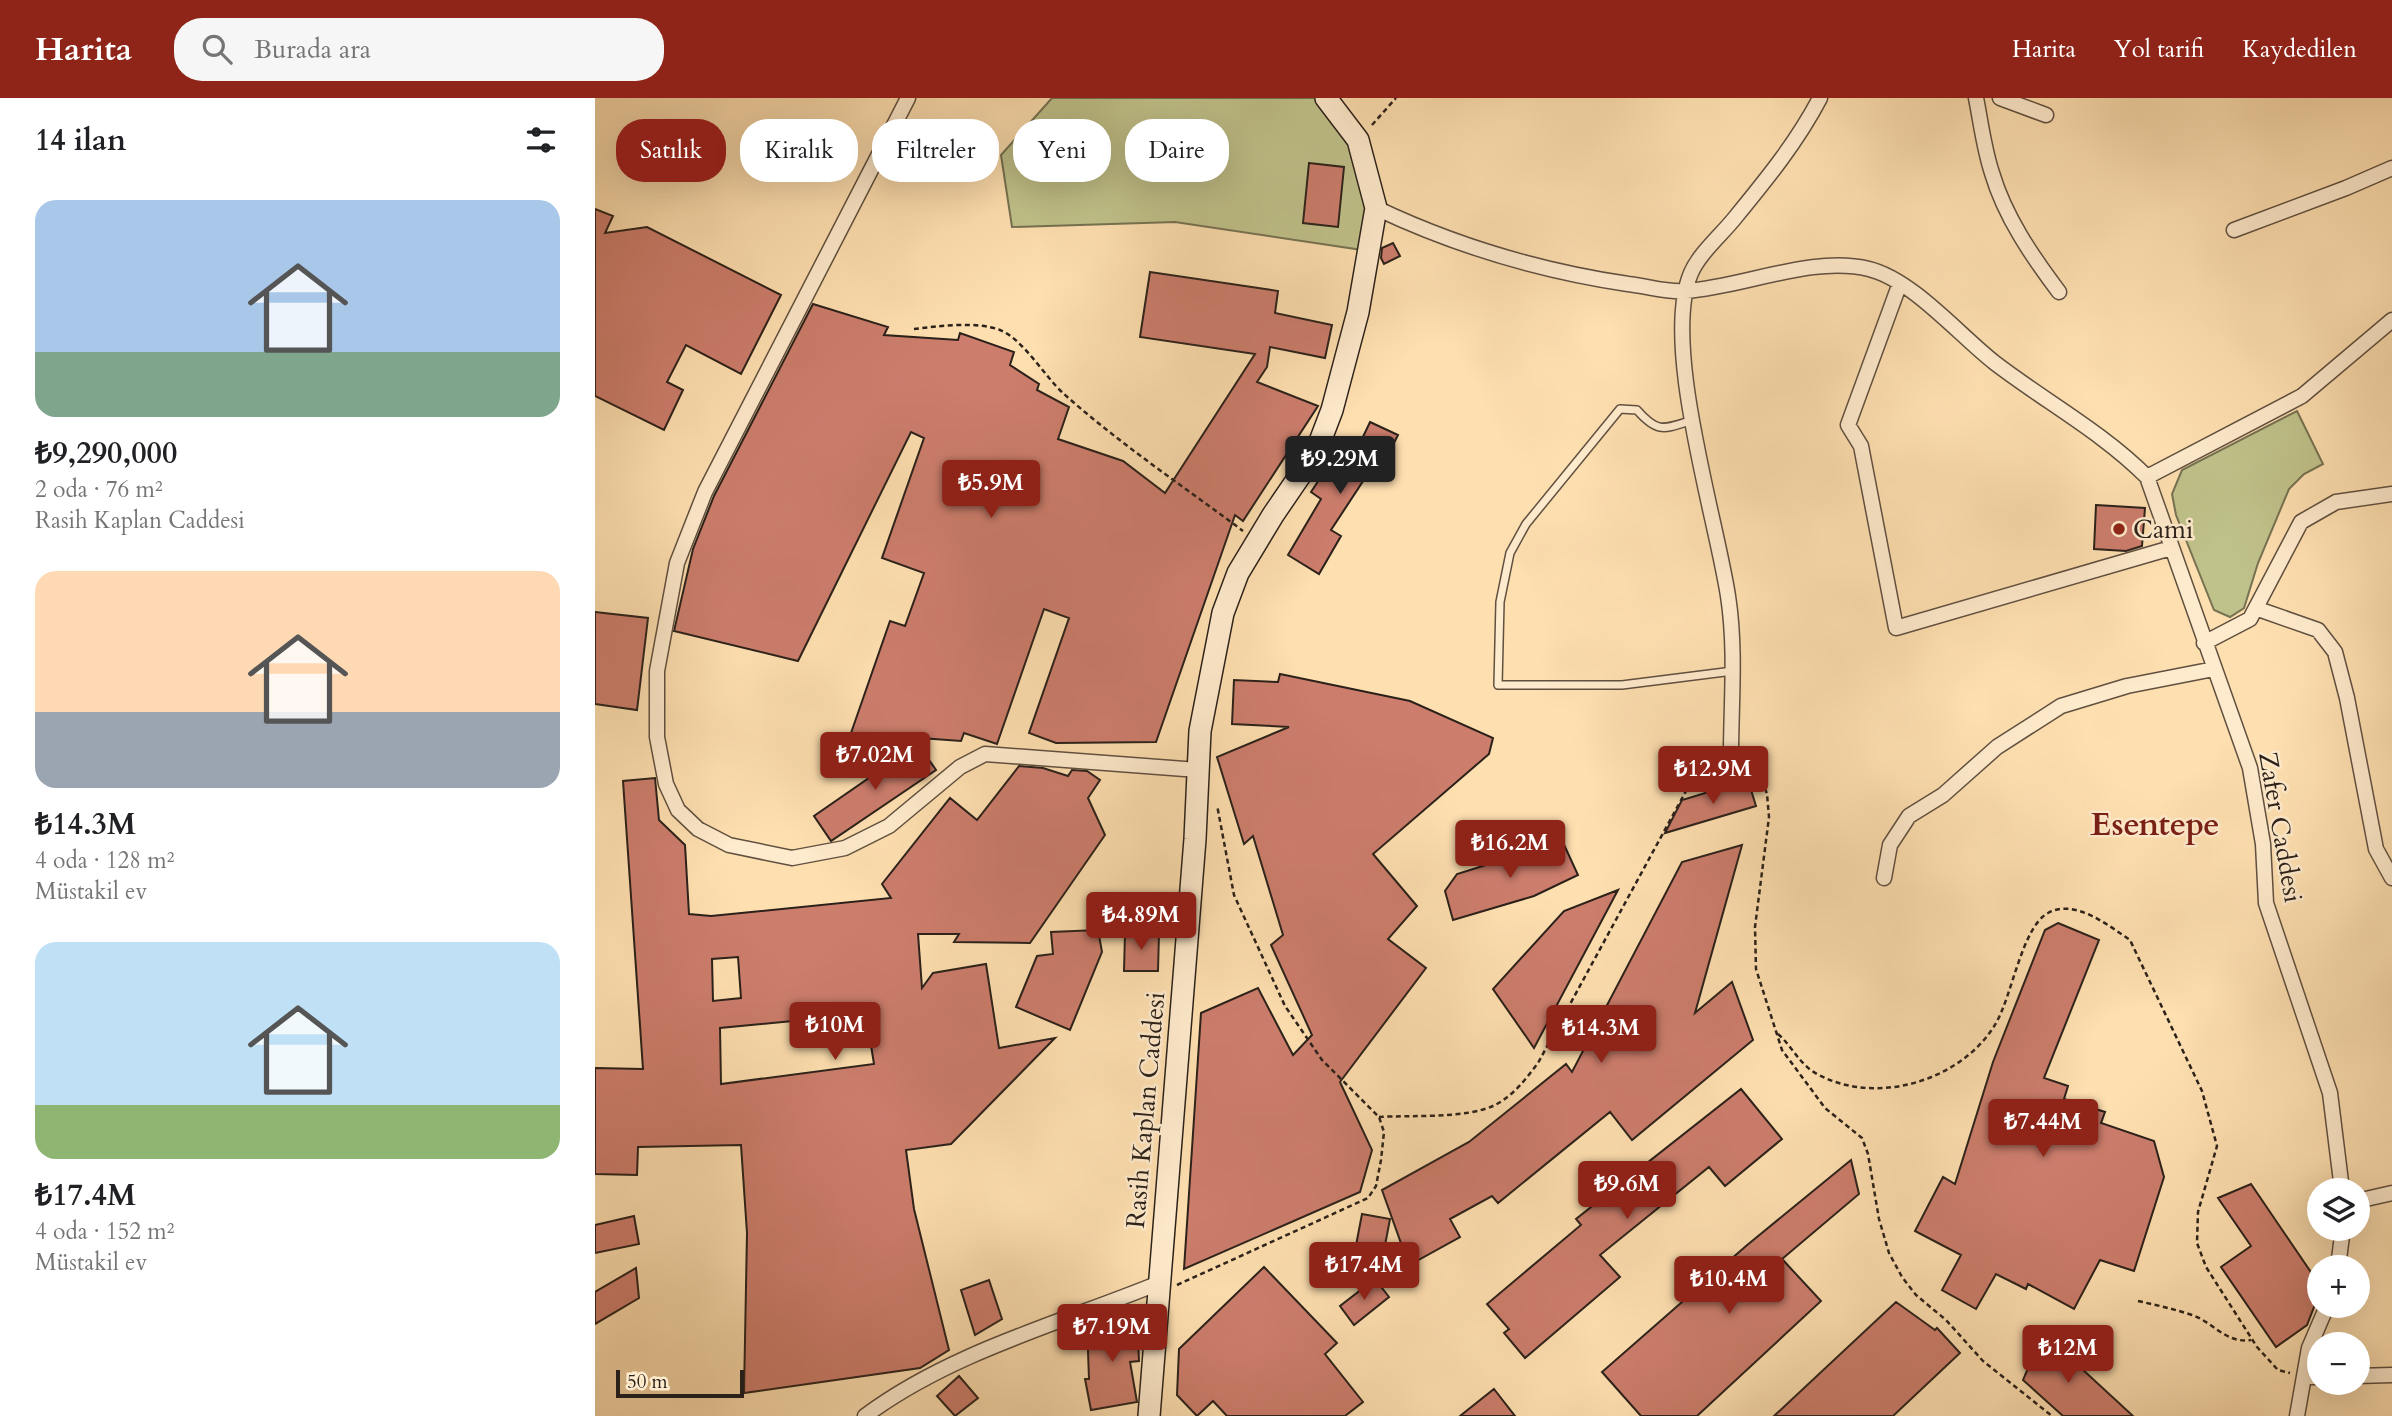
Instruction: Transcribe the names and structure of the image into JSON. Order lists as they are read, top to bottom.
{
  "streets": {
    "street": ["Zafer Caddesi", "Rasih Kaplan Caddesi"]
  },
  "districts": ["Esentepe"],
  "places": ["Cami"],
  "scale_bar": "50 m",
  "page": {
    "header": "Harita",
    "search": "Burada ara",
    "nav": ["Harita", "Yol tarifi", "Kaydedilen"],
    "heading": "14 ilan",
    "chip": [
      "Satılık",
      "Kiralık",
      "Filtreler",
      "Yeni",
      "Daire"
    ],
    "list": [
      {
        "name": "₺9,290,000",
        "note": "2 oda · 76 m² · Rasih Kaplan Caddesi"
      },
      {
        "name": "₺14.3M",
        "note": "4 oda · 128 m² · Müstakil ev"
      },
      {
        "name": "₺17.4M",
        "note": "4 oda · 152 m² · Müstakil ev"
      }
    ],
    "price": [
      "₺9.29M",
      "₺5.9M",
      "₺7.02M",
      "₺12.9M",
      "₺16.2M",
      "₺4.89M",
      "₺10M",
      "₺14.3M",
      "₺7.44M",
      "₺9.6M",
      "₺17.4M",
      "₺10.4M",
      "₺7.19M",
      "₺12M"
    ],
    "map_buttons": ["+", "−"],
    "scale": "50 m"
  }
}
